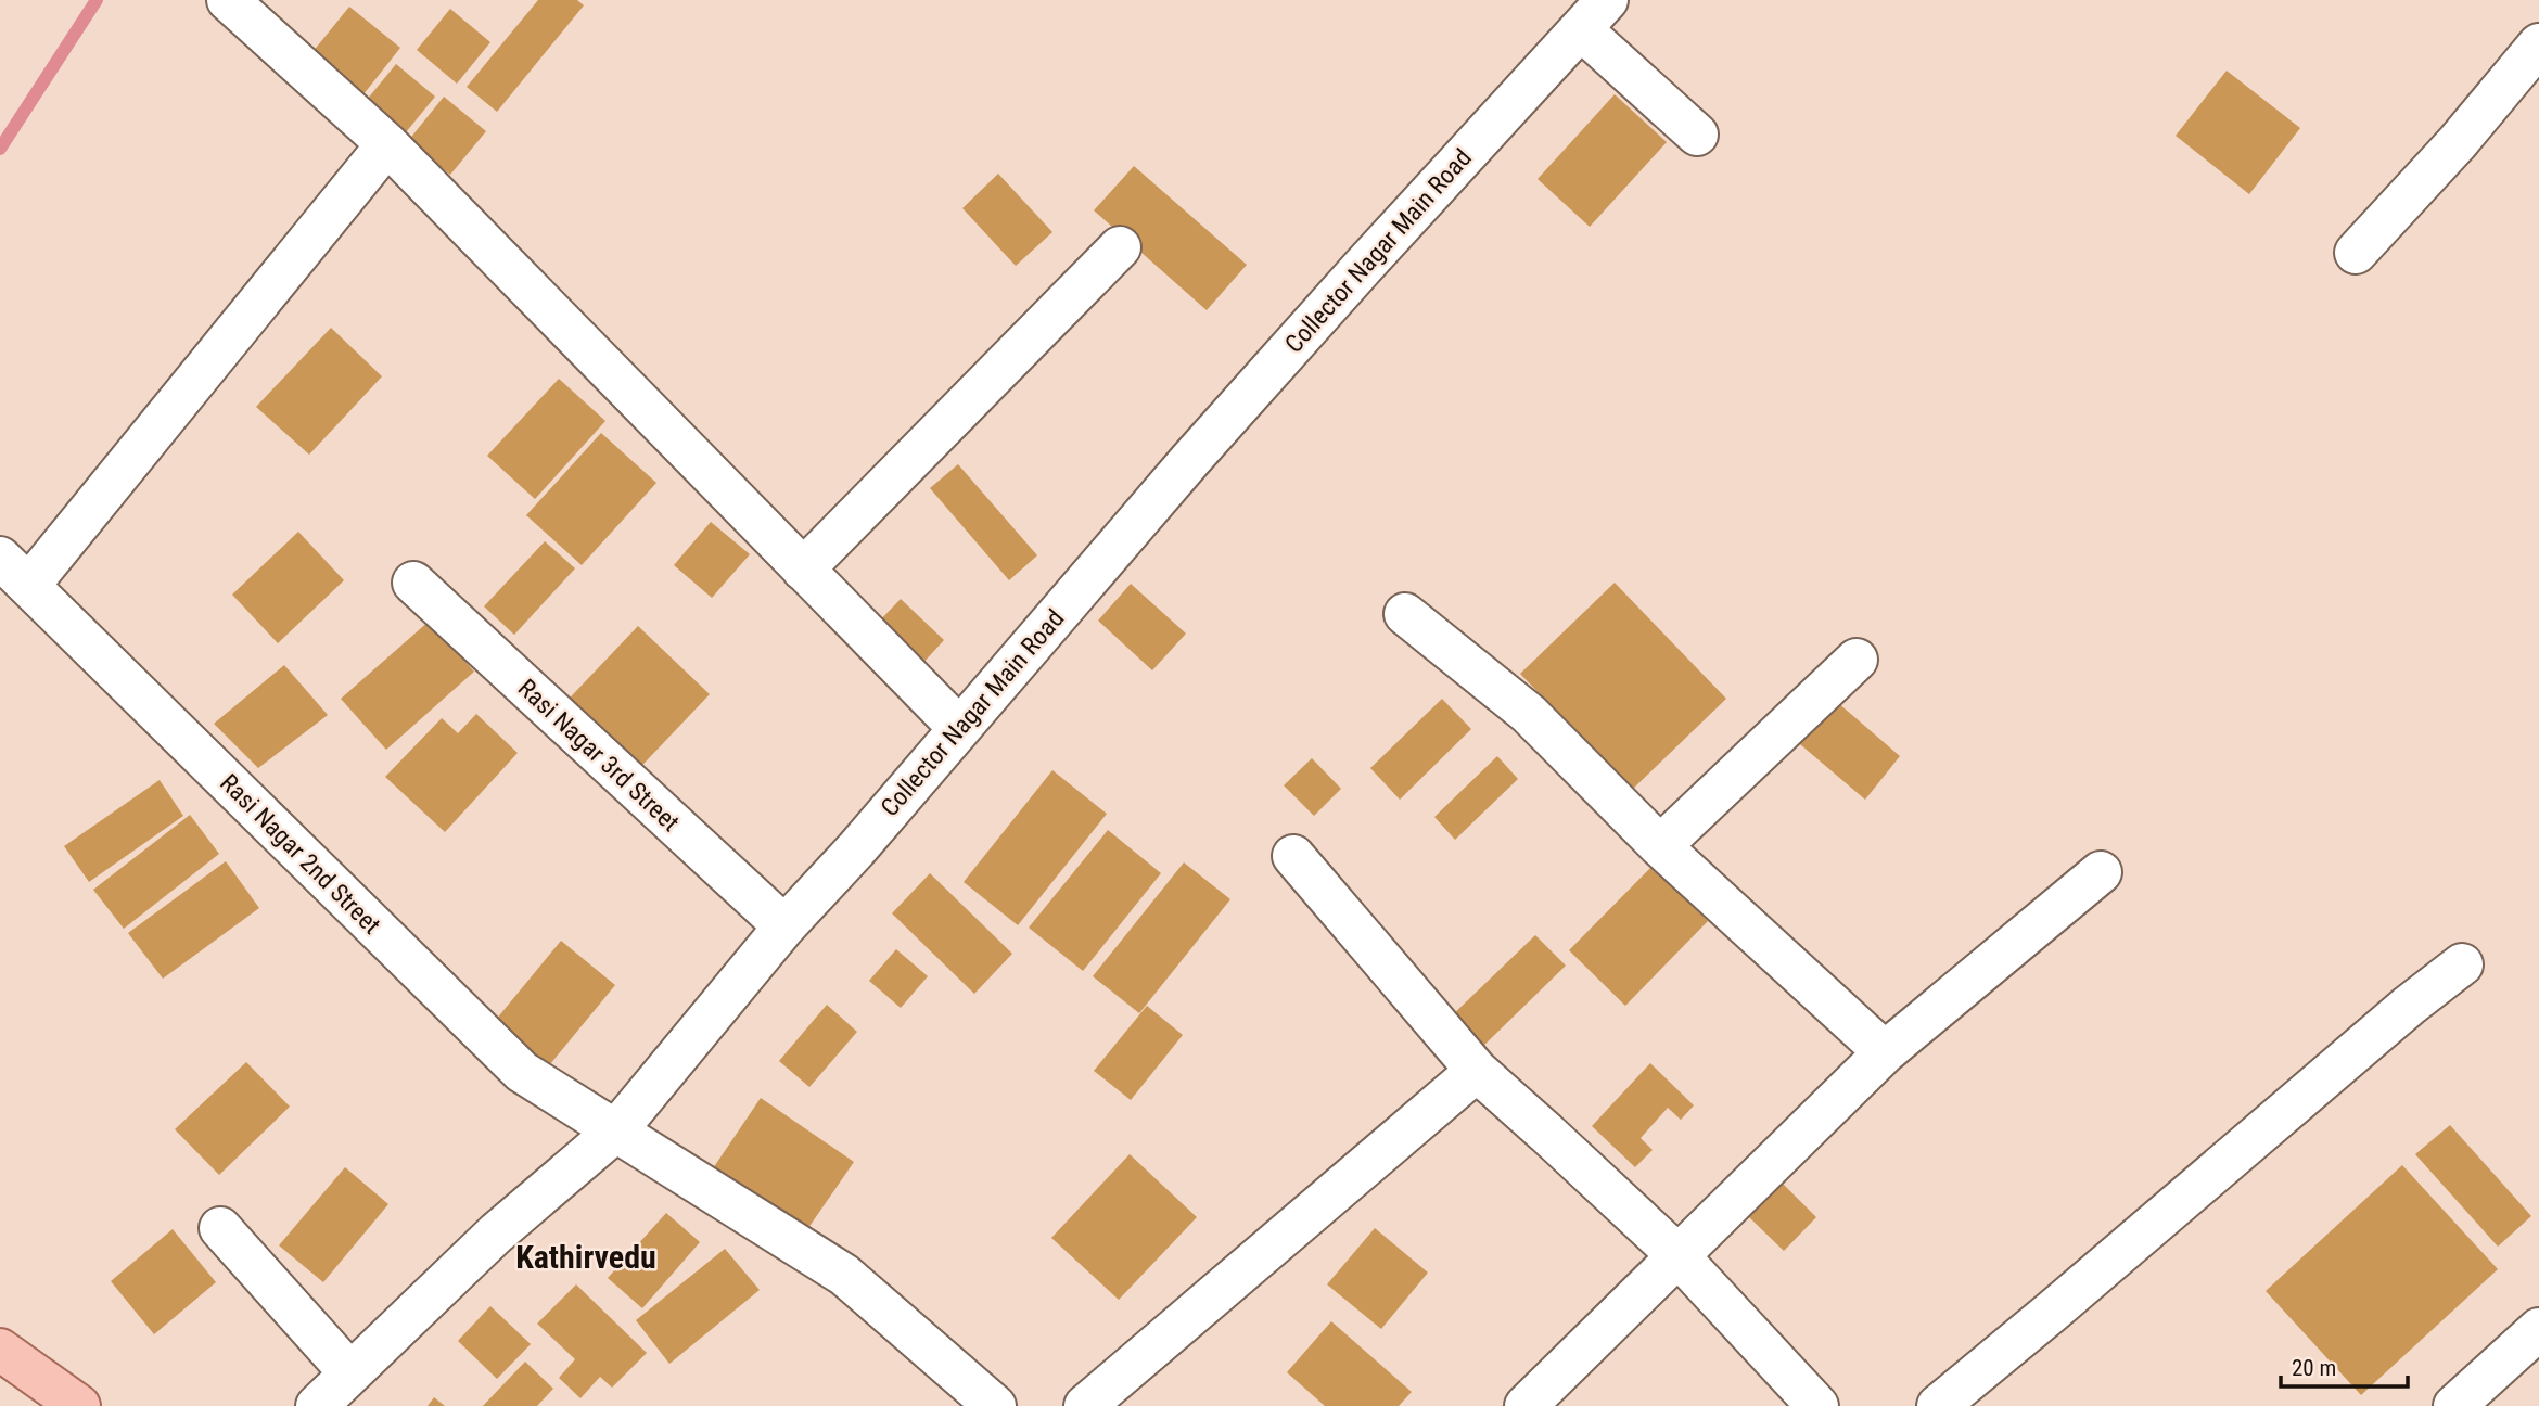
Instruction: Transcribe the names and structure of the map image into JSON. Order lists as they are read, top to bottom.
{
  "streets": {
    "street": ["Collector Nagar Main Road", "Rasi Nagar 3rd Street", "Rasi Nagar 2nd Street"]
  },
  "crossings": [
    ["Collector Nagar Main Road", "Rasi Nagar 3rd Street"],
    ["Collector Nagar Main Road", "Rasi Nagar 2nd Street"]
  ],
  "districts": ["Kathirvedu"],
  "scale_bar": "20 m"
}
